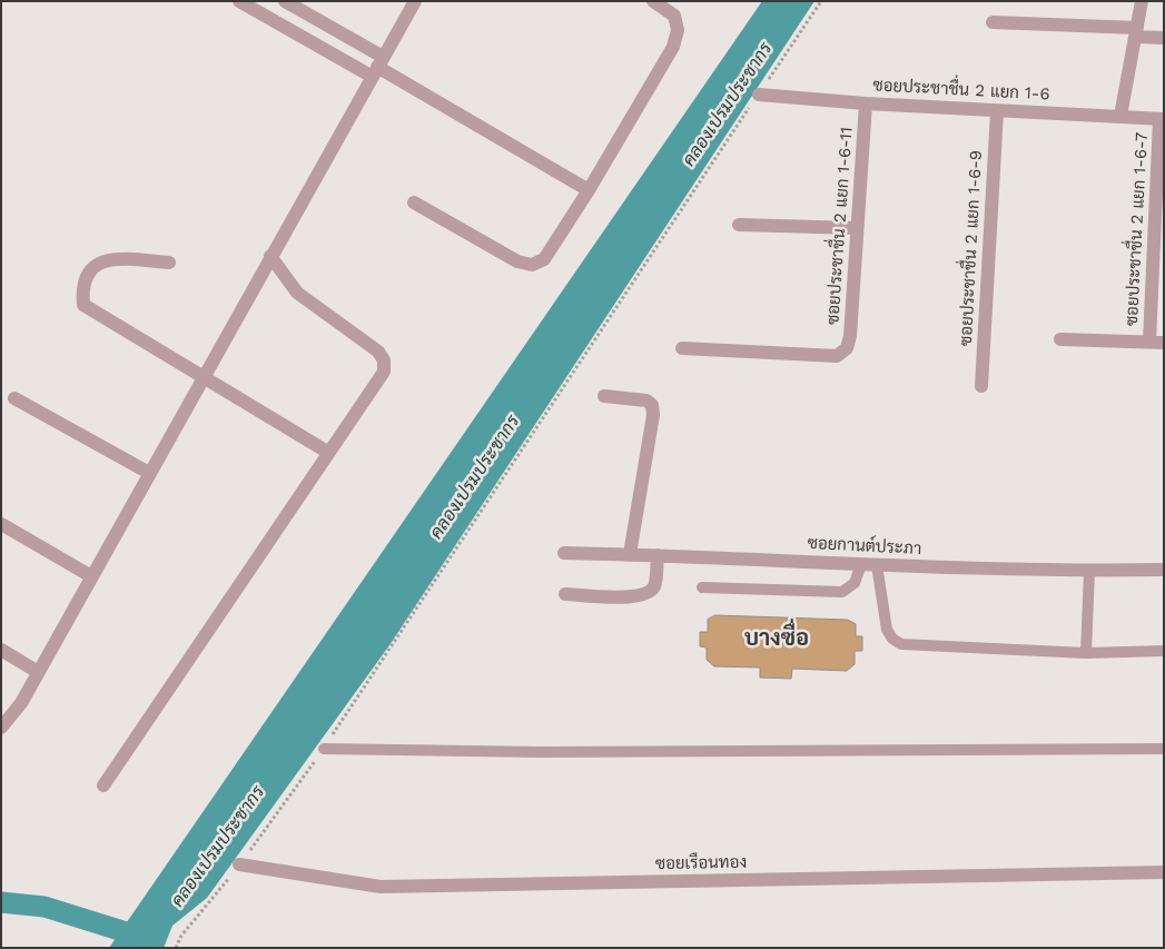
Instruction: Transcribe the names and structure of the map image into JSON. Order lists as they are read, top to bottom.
{
  "streets": {
    "street": [
      "ซอยประชาชื่น 2 แยก 1-6",
      "ซอยประชาชื่น 2 แยก 1-6-11",
      "ซอยประชาชื่น 2 แยก 1-6-7",
      "ซอยประชาชื่น 2 แยก 1-6-9",
      "ซอยกานต์ประภา",
      "ซอยเรือนทอง"
    ]
  },
  "crossings": [
    ["ซอยประชาชื่น 2 แยก 1-6", "ซอยประชาชื่น 2 แยก 1-6-11"],
    ["ซอยประชาชื่น 2 แยก 1-6", "ซอยประชาชื่น 2 แยก 1-6-7"],
    ["ซอยประชาชื่น 2 แยก 1-6", "ซอยประชาชื่น 2 แยก 1-6-9"]
  ],
  "districts": ["บางซื่อ"],
  "water": ["คลองเปรมประชากร"]
}
